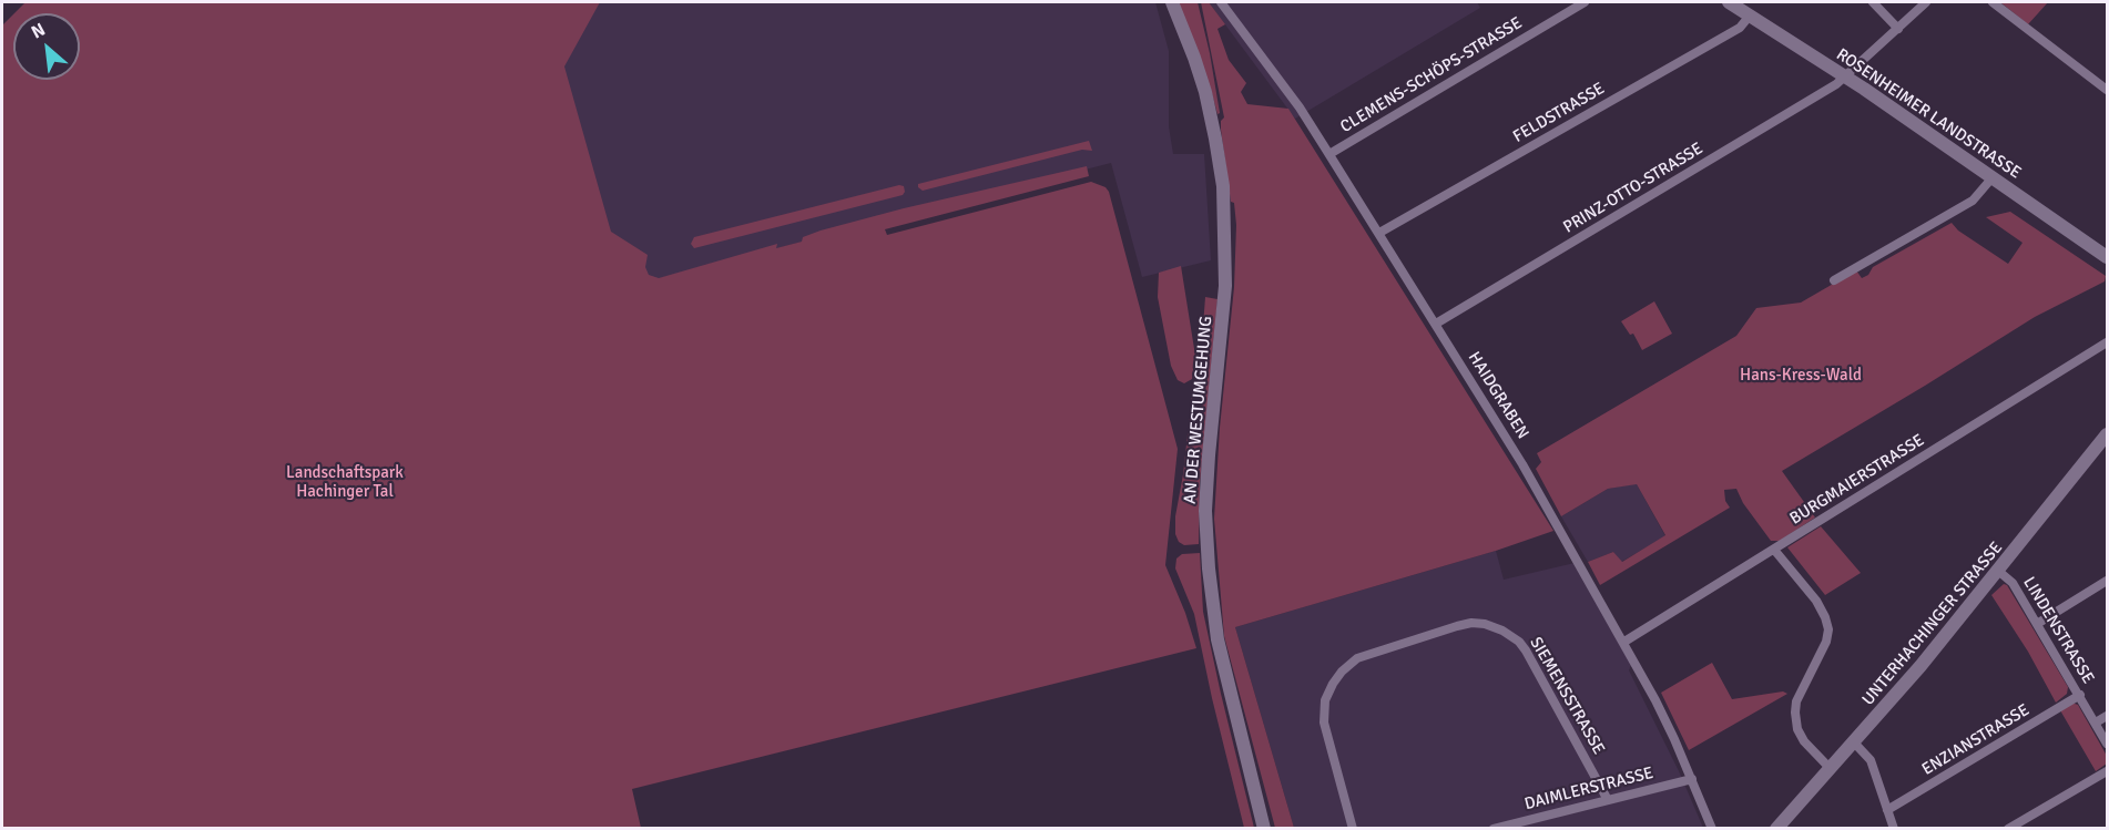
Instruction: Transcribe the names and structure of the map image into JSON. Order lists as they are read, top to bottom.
{
  "streets": {
    "main road": ["ROSENHEIMER LANDSTRASSE", "AN DER WESTUMGEHUNG", "UNTERHACHINGER STRASSE"],
    "street": [
      "CLEMENS-SCHÖPS-STRASSE",
      "FELDSTRASSE",
      "PRINZ-OTTO-STRASSE",
      "HAIDGRABEN",
      "BURGMAIERSTRASSE",
      "LINDENSTRASSE",
      "SIEMENSSTRASSE",
      "ENZIANSTRASSE",
      "DAIMLERSTRASSE"
    ]
  },
  "crossings": [
    ["CLEMENS-SCHÖPS-STRASSE", "HAIDGRABEN"],
    ["FELDSTRASSE", "ROSENHEIMER LANDSTRASSE"],
    ["FELDSTRASSE", "HAIDGRABEN"],
    ["ROSENHEIMER LANDSTRASSE", "PRINZ-OTTO-STRASSE"],
    ["PRINZ-OTTO-STRASSE", "HAIDGRABEN"],
    ["HAIDGRABEN", "BURGMAIERSTRASSE"],
    ["HAIDGRABEN", "DAIMLERSTRASSE"],
    ["UNTERHACHINGER STRASSE", "LINDENSTRASSE"],
    ["LINDENSTRASSE", "ENZIANSTRASSE"],
    ["SIEMENSSTRASSE", "DAIMLERSTRASSE"]
  ],
  "parks": ["Hans-Kress-Wald", "Landschaftspark Hachinger Tal"],
  "north": "top left"
}
